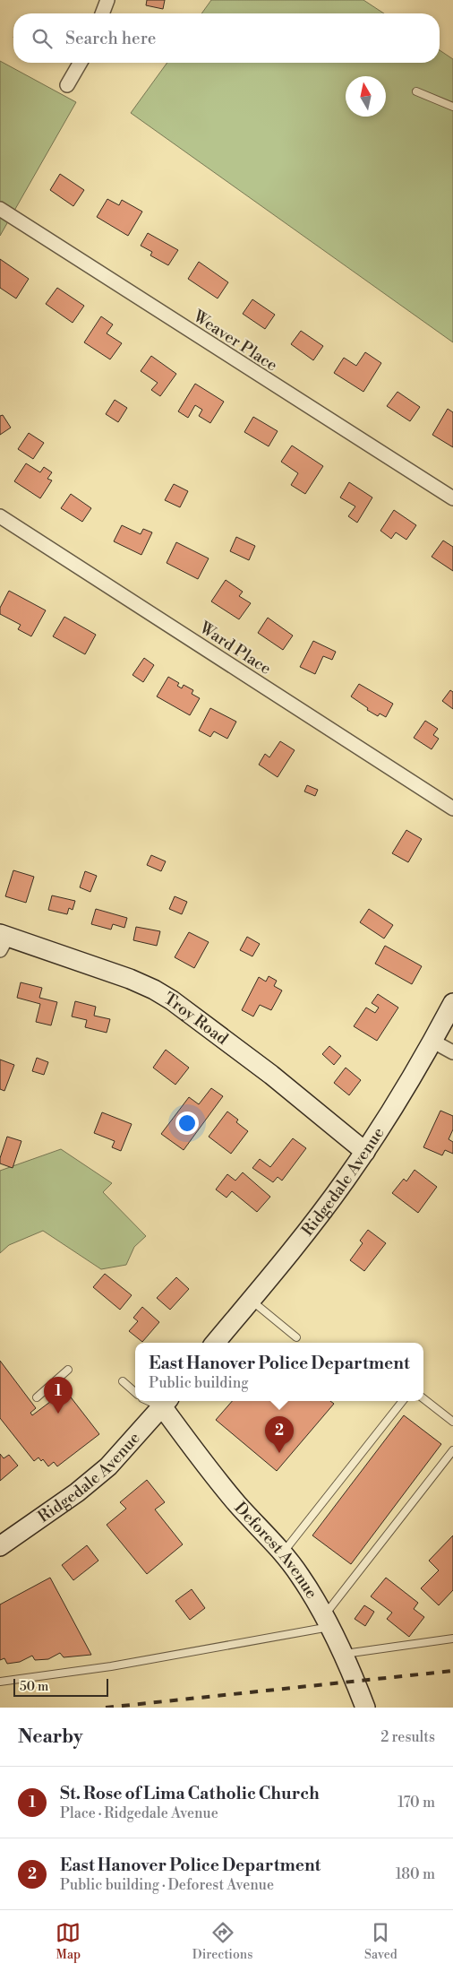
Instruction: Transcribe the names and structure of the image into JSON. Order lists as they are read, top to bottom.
{
  "streets": {
    "street": [
      "Weaver Place",
      "Ward Place",
      "Troy Road",
      "Ridgedale Avenue",
      "Deforest Avenue"
    ]
  },
  "crossings": [
    ["Troy Road", "Ridgedale Avenue"],
    ["Ridgedale Avenue", "Deforest Avenue"]
  ],
  "scale_bar": "50 m",
  "north": "top",
  "page": {
    "search": "Search here",
    "popup": ["East Hanover Police Department", "Public building"],
    "pins": ["1", "2"],
    "scale": "50 m",
    "heading": ["Nearby", "2 results"],
    "list": [
      {
        "mark": "1",
        "name": "St. Rose of Lima Catholic Church",
        "note": "Place · Ridgedale Avenue",
        "value": "170 m"
      },
      {
        "mark": "2",
        "name": "East Hanover Police Department",
        "note": "Public building · Deforest Avenue",
        "value": "180 m"
      }
    ],
    "nav": ["Map", "Directions", "Saved"]
  }
}
